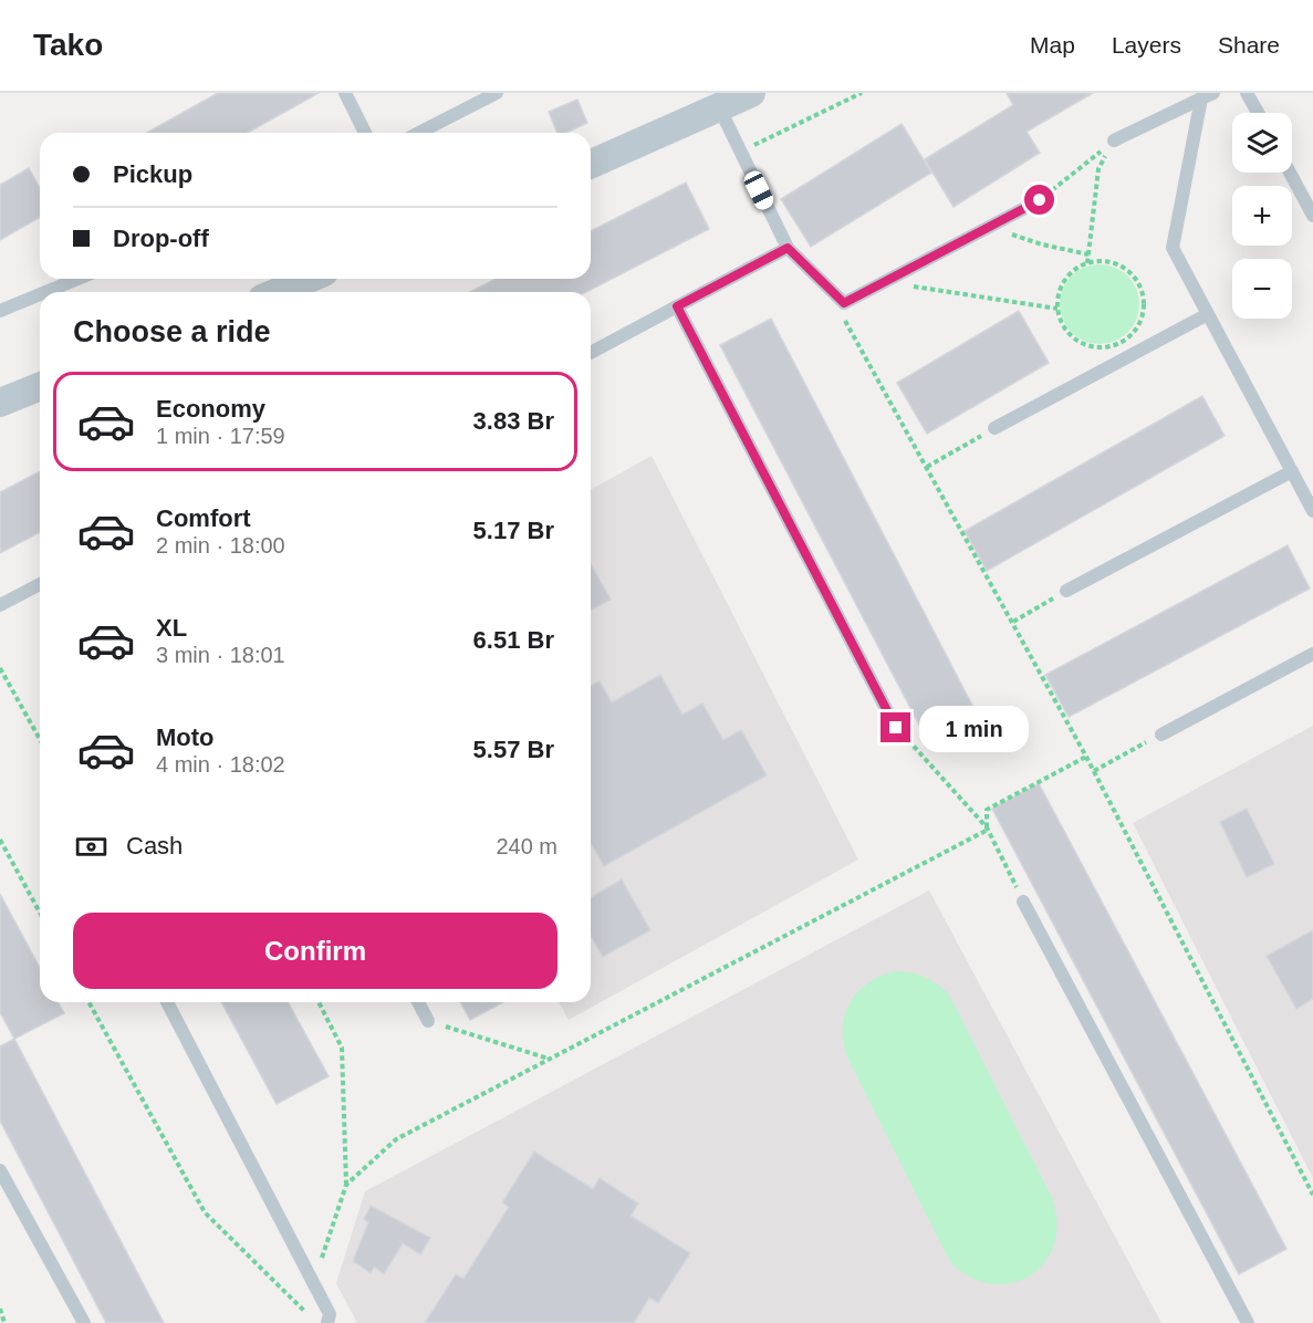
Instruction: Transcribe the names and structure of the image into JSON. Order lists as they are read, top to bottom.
{
  "page": {
    "header": "Tako",
    "nav": ["Map", "Layers", "Share"],
    "map_buttons": ["+", "−"],
    "banner": ["Pickup", "Drop-off"],
    "heading": "Choose a ride",
    "list": [
      {
        "name": "Economy",
        "note": "1 min · 17:59",
        "value": "3.83 Br"
      },
      {
        "name": "Comfort",
        "note": "2 min · 18:00",
        "value": "5.17 Br"
      },
      {
        "name": "XL",
        "note": "3 min · 18:01",
        "value": "6.51 Br"
      },
      {
        "name": "Moto",
        "note": "4 min · 18:02",
        "value": "5.57 Br"
      }
    ],
    "bubble": "1 min",
    "pay": ["Cash", "240 m"],
    "buttons": "Confirm"
  }
}
